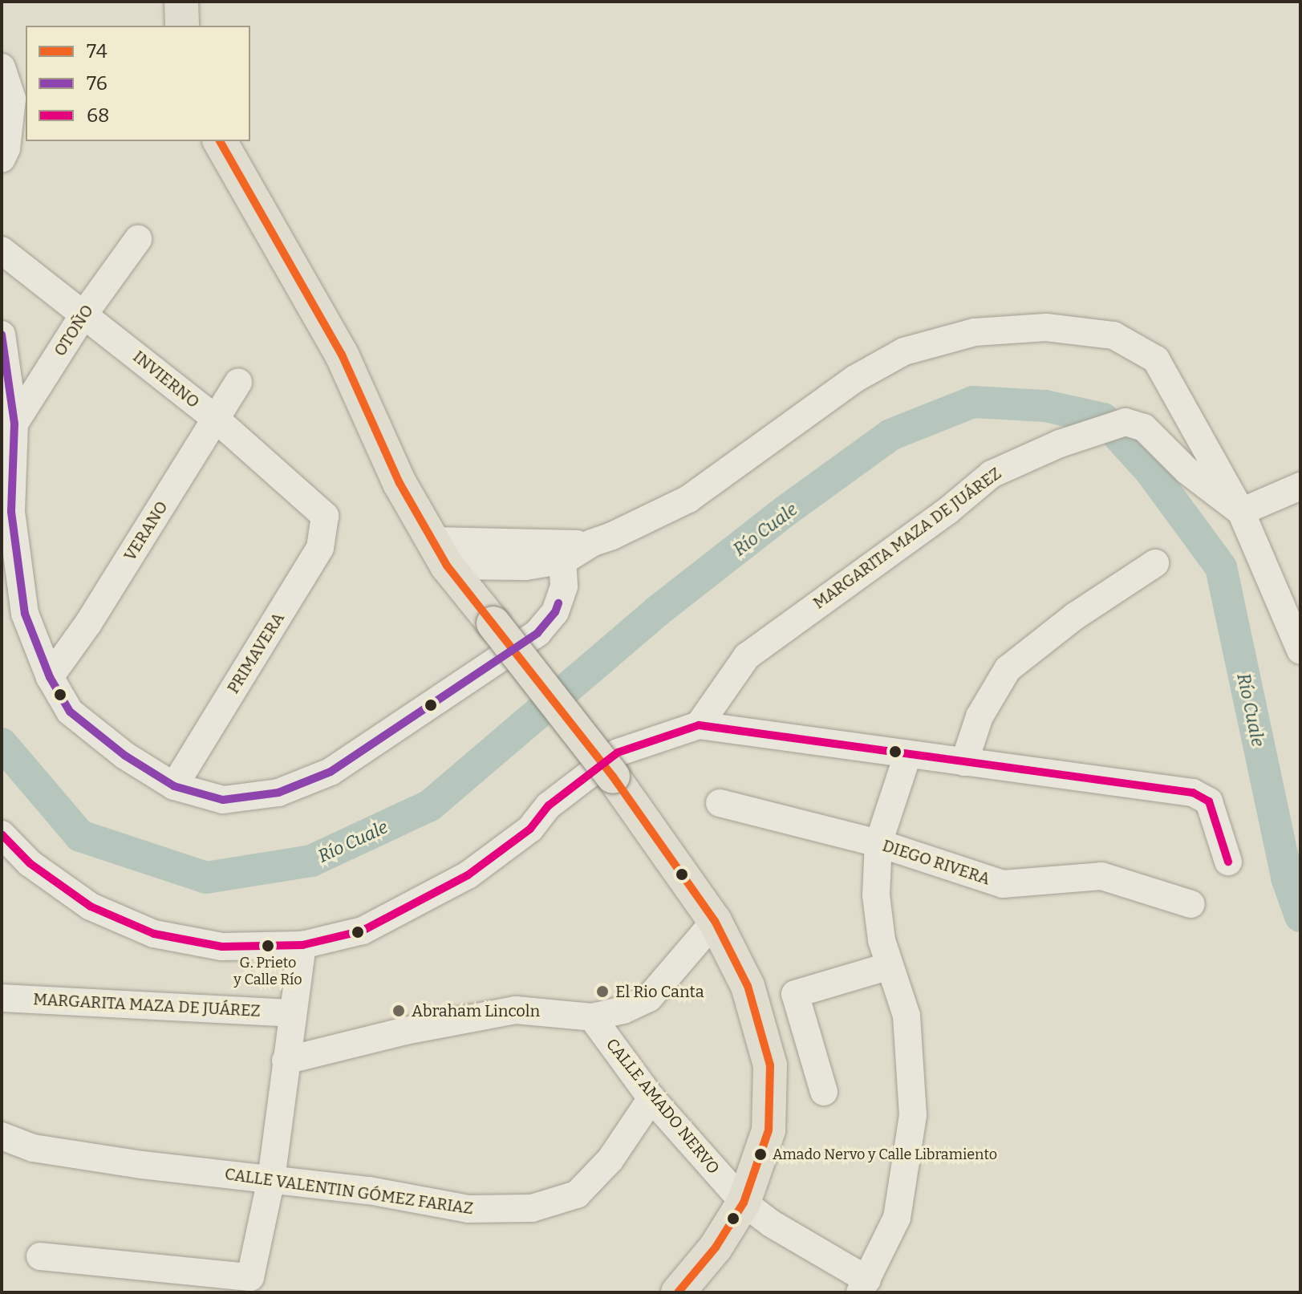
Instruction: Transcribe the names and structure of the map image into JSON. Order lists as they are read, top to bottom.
{
  "streets": {
    "street": [
      "OTOÑO",
      "INVIERNO",
      "VERANO",
      "MARGARITA MAZA DE JUÁREZ",
      "PRIMAVERA",
      "DIEGO RIVERA",
      "CALLE AMADO NERVO",
      "CALLE VALENTIN GÓMEZ FARIAZ"
    ]
  },
  "crossings": [
    ["OTOÑO", "INVIERNO"],
    ["INVIERNO", "VERANO"],
    ["INVIERNO", "PRIMAVERA"],
    ["CALLE AMADO NERVO", "CALLE VALENTIN GÓMEZ FARIAZ"]
  ],
  "water": ["Río Cuale"],
  "places": [
    "G. Prieto y Calle Río",
    "El Rio Canta",
    "Abraham Lincoln",
    "Amado Nervo y Calle Libramiento"
  ],
  "lines": ["transit line 74", "transit line 76", "transit line 68"],
  "legend": ["74", "76", "68"]
}
